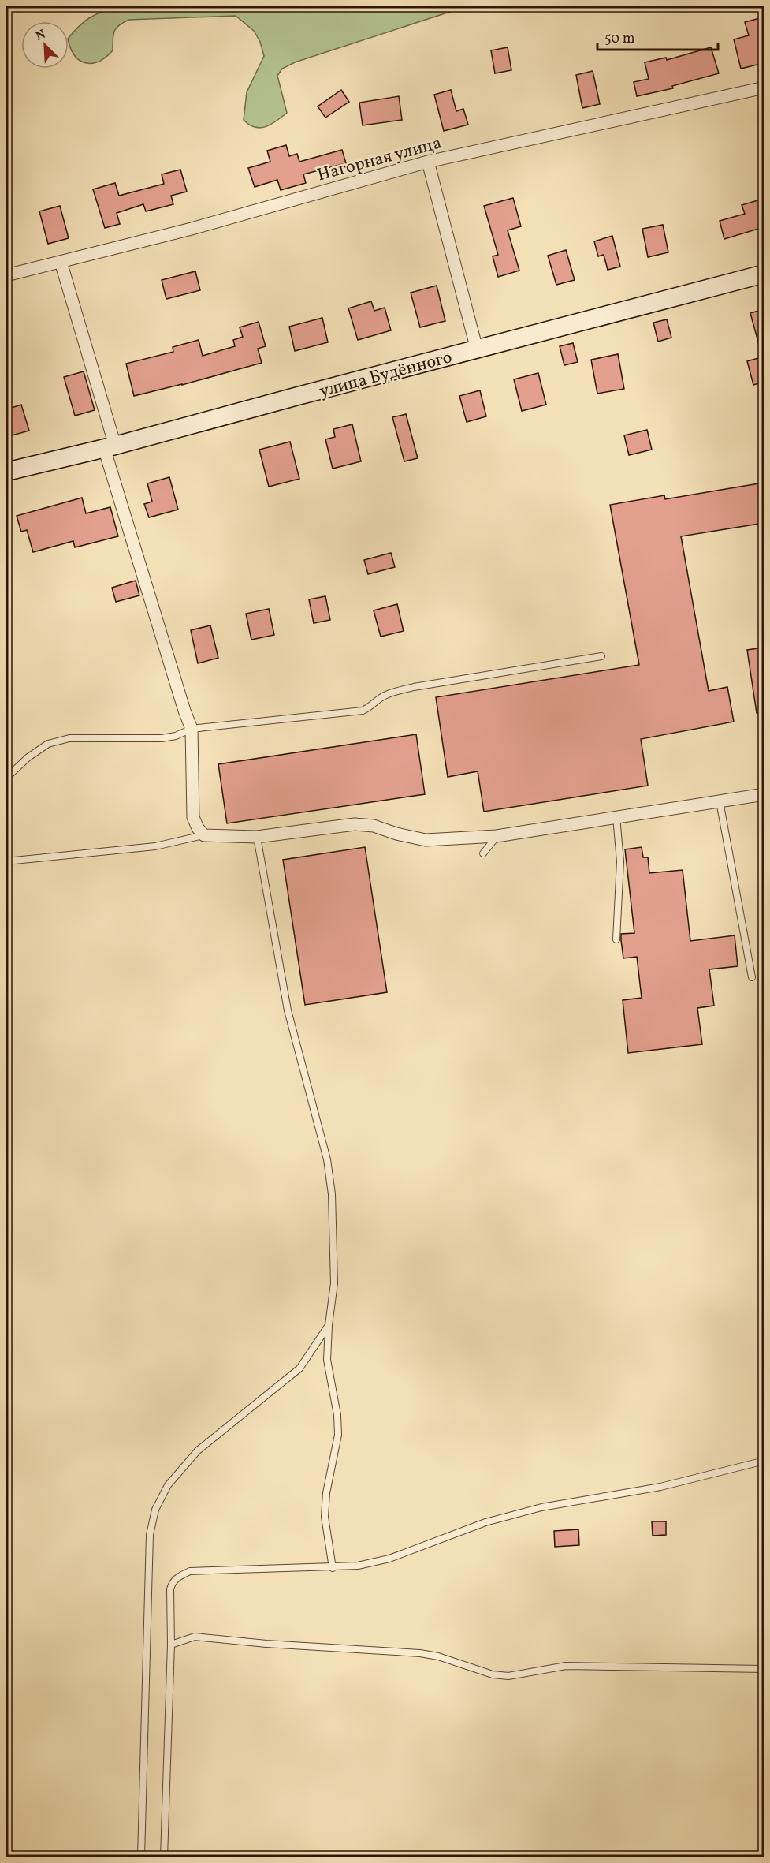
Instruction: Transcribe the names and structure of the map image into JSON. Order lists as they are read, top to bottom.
{
  "streets": {
    "main road": ["улица Будённого"],
    "street": ["Нагорная улица"]
  },
  "scale_bar": "50 m",
  "north": "top left"
}
